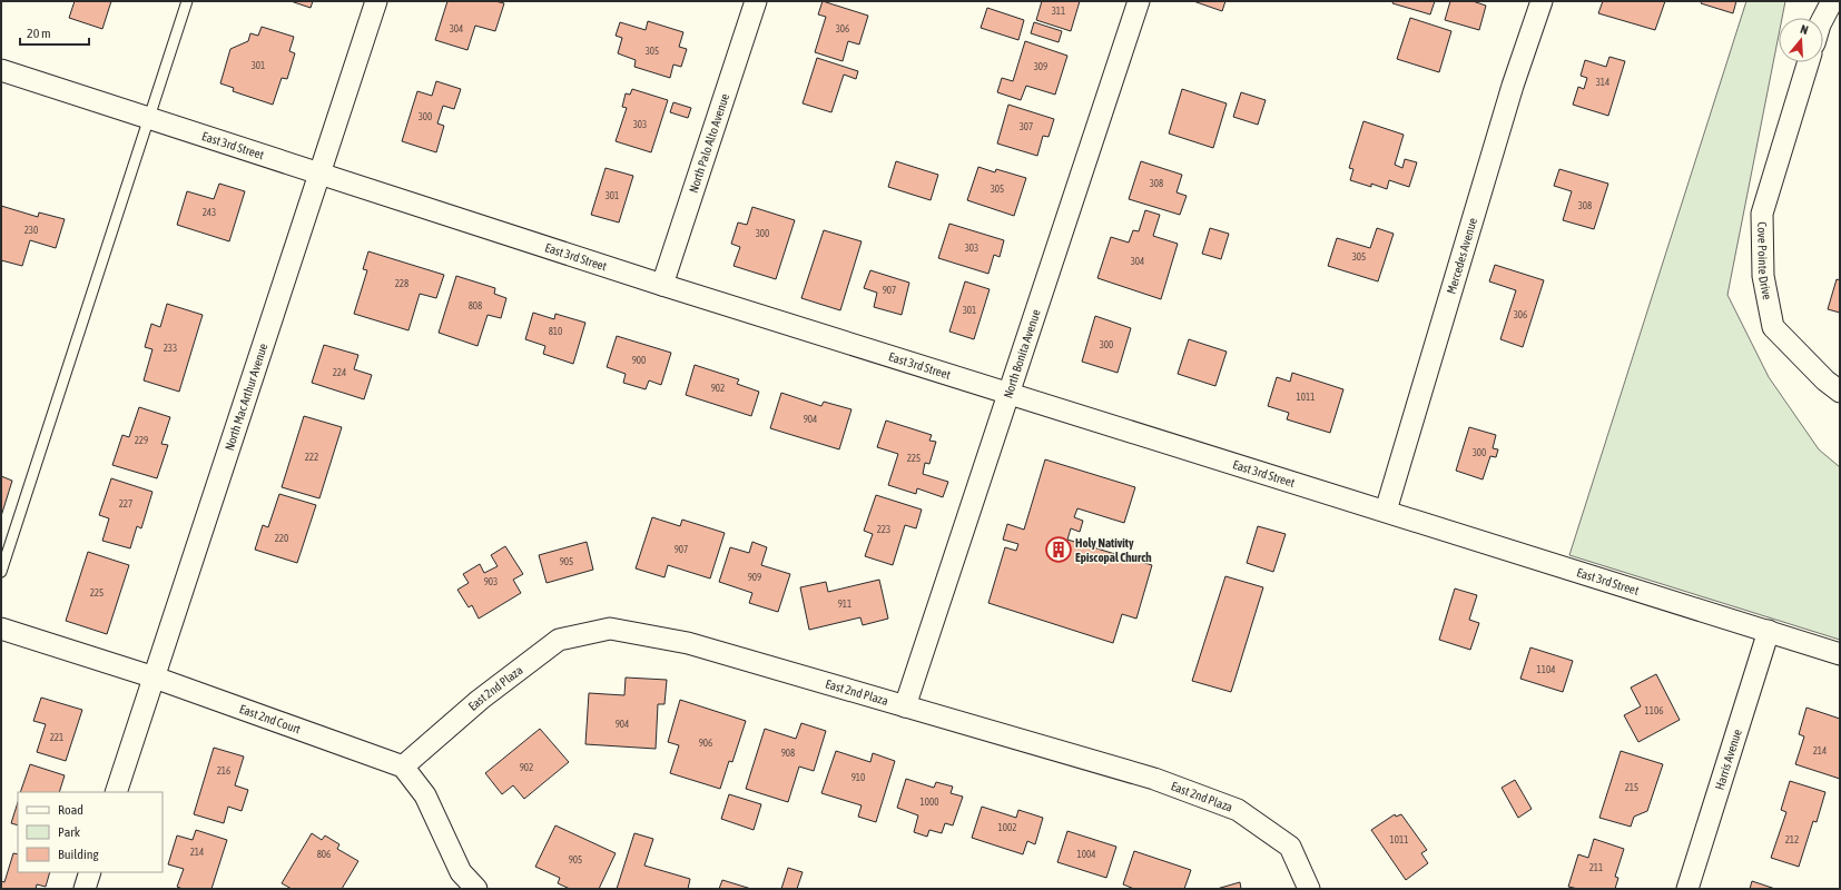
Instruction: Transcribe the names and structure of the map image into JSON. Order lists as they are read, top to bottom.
{
  "streets": {
    "street": [
      "North Palo Alto Avenue",
      "East 3rd Street",
      "Mercedes Avenue",
      "Cove Pointe Drive",
      "North Bonita Avenue",
      "North Mac Arthur Avenue",
      "East 2nd Plaza",
      "East 2nd Court",
      "Harris Avenue"
    ]
  },
  "crossings": [
    ["North Palo Alto Avenue", "East 3rd Street"],
    ["East 3rd Street", "Mercedes Avenue"],
    ["East 3rd Street", "North Bonita Avenue"],
    ["East 3rd Street", "North Mac Arthur Avenue"],
    ["East 3rd Street", "Harris Avenue"],
    ["North Bonita Avenue", "East 2nd Plaza"],
    ["North Mac Arthur Avenue", "East 2nd Court"],
    ["East 2nd Plaza", "East 2nd Court"]
  ],
  "places": {
    "building": ["Holy Nativity Episcopal Church"]
  },
  "house_numbers": [
    "311",
    "304",
    "306",
    "305",
    "301",
    "309",
    "314",
    "300",
    "303",
    "307",
    "308",
    "305",
    "301",
    "308",
    "243",
    "230",
    "300",
    "303",
    "305",
    "304",
    "228",
    "907",
    "808",
    "301",
    "306",
    "810",
    "300",
    "233",
    "900",
    "224",
    "902",
    "1011",
    "904",
    "229",
    "300",
    "222",
    "225",
    "227",
    "223",
    "220",
    "907",
    "905",
    "909",
    "903",
    "225",
    "911",
    "1104",
    "1106",
    "904",
    "221",
    "906",
    "214",
    "908",
    "902",
    "216",
    "910",
    "215",
    "1000",
    "1002",
    "1011",
    "212",
    "214",
    "806",
    "1004",
    "905",
    "211"
  ],
  "legend": ["Road", "Park", "Building"],
  "scale_bar": "20 m",
  "north": "top"
}
